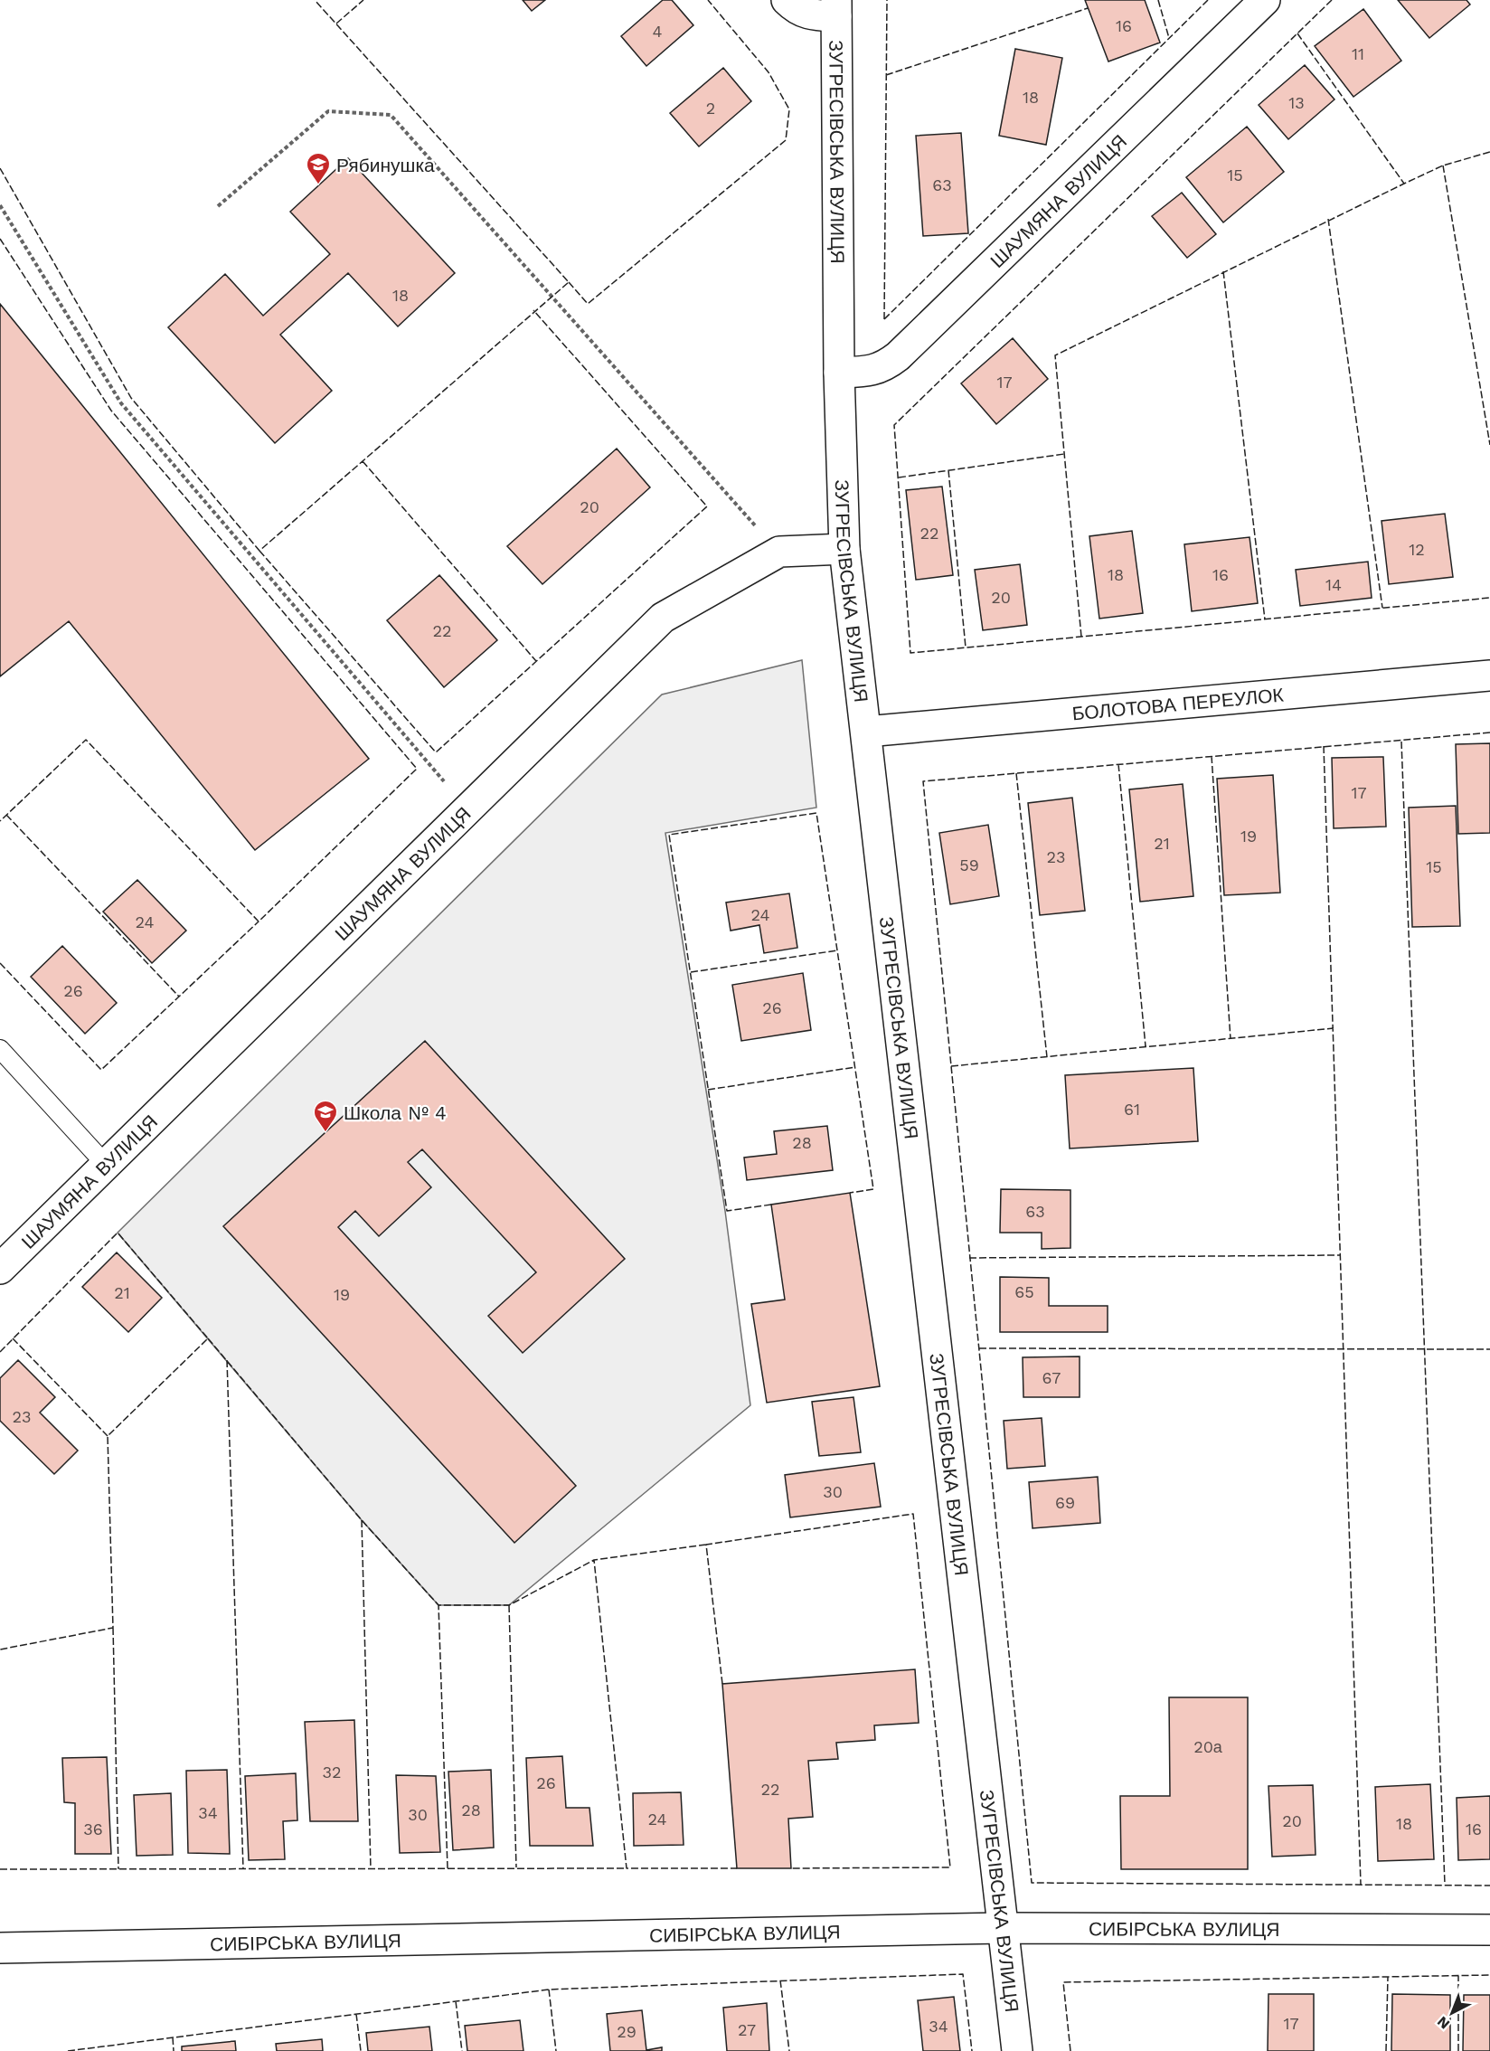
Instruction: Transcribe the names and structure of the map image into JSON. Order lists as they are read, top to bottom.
{
  "streets": {
    "street": [
      "ЗУГРЕСІВСЬКА ВУЛИЦЯ",
      "ШАУМЯНА ВУЛИЦЯ",
      "БОЛОТОВА ПЕРЕУЛОК",
      "СИБІРСЬКА ВУЛИЦЯ"
    ]
  },
  "crossings": [
    ["ЗУГРЕСІВСЬКА ВУЛИЦЯ", "ШАУМЯНА ВУЛИЦЯ"],
    ["ЗУГРЕСІВСЬКА ВУЛИЦЯ", "БОЛОТОВА ПЕРЕУЛОК"],
    ["ЗУГРЕСІВСЬКА ВУЛИЦЯ", "СИБІРСЬКА ВУЛИЦЯ"]
  ],
  "places": {
    "school or university": ["Рябинушка", "Школа № 4"]
  },
  "house_numbers": [
    "16",
    "4",
    "11",
    "18",
    "13",
    "2",
    "15",
    "63",
    "18",
    "17",
    "20",
    "22",
    "12",
    "18",
    "16",
    "14",
    "20",
    "22",
    "17",
    "19",
    "21",
    "23",
    "59",
    "15",
    "24",
    "24",
    "26",
    "26",
    "61",
    "28",
    "63",
    "65",
    "21",
    "19",
    "67",
    "23",
    "30",
    "69",
    "20а",
    "32",
    "26",
    "22",
    "28",
    "34",
    "30",
    "24",
    "20",
    "18",
    "36",
    "16",
    "17",
    "34",
    "27",
    "29"
  ],
  "north": "bottom left"
}
